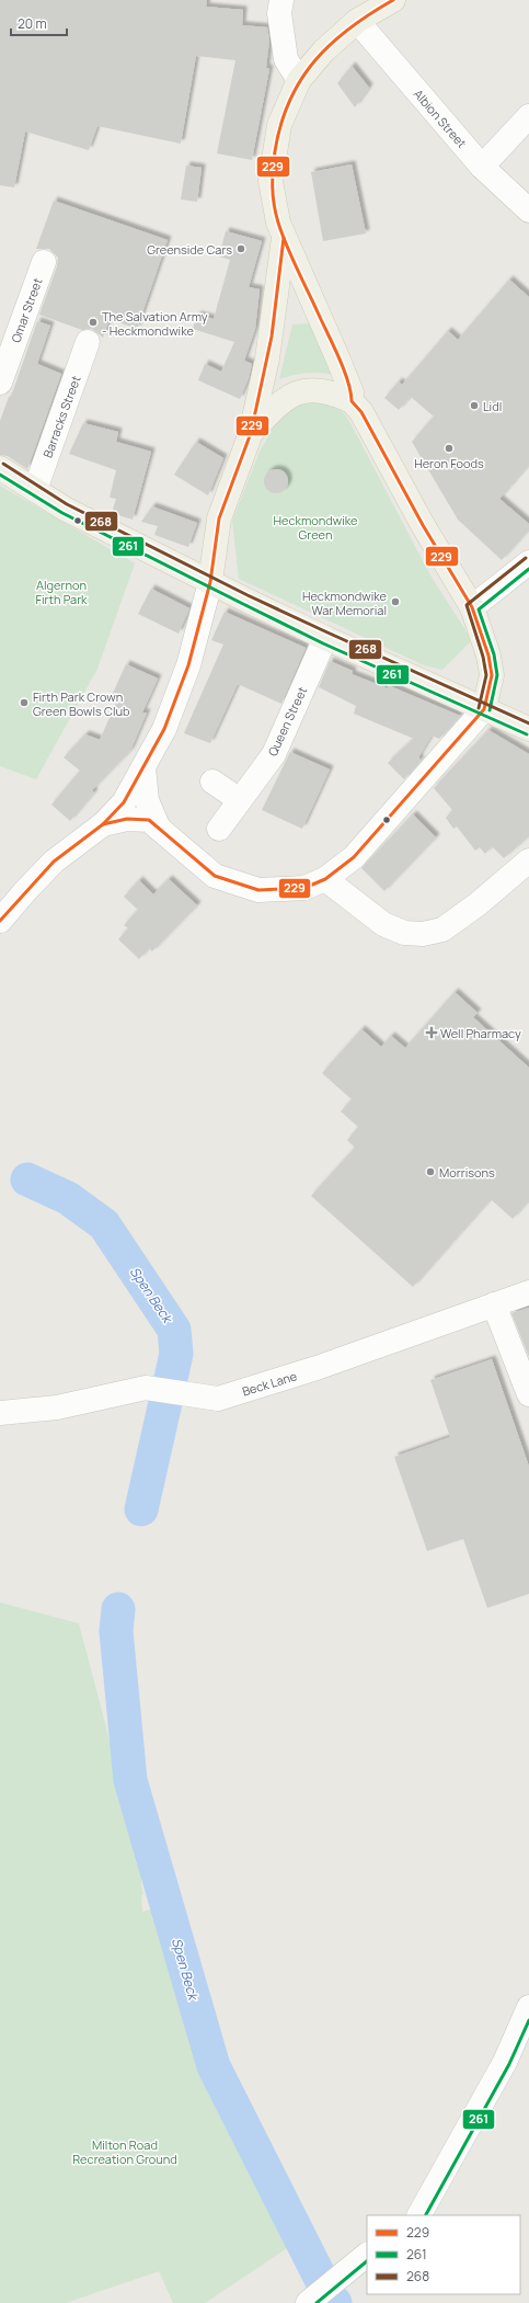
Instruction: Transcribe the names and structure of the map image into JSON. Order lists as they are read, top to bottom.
{
  "streets": {
    "street": [
      "Albion Street",
      "Omar Street",
      "Barracks Street",
      "Queen Street",
      "Beck Lane"
    ]
  },
  "water": ["Spen Beck"],
  "parks": ["Heckmondwike Green", "Algernon Firth Park", "Milton Road Recreation Ground"],
  "places": {
    "other": [
      "Greenside Cars",
      "The Salvation Army - Heckmondwike",
      "Lidl",
      "Heron Foods",
      "Heckmondwike War Memorial",
      "Firth Park Crown Green Bowls Club",
      "Morrisons"
    ],
    "health": ["Well Pharmacy"]
  },
  "lines": ["transit line 229", "transit line 268", "transit line 261"],
  "legend": ["229", "261", "268"],
  "scale_bar": "20 m"
}
